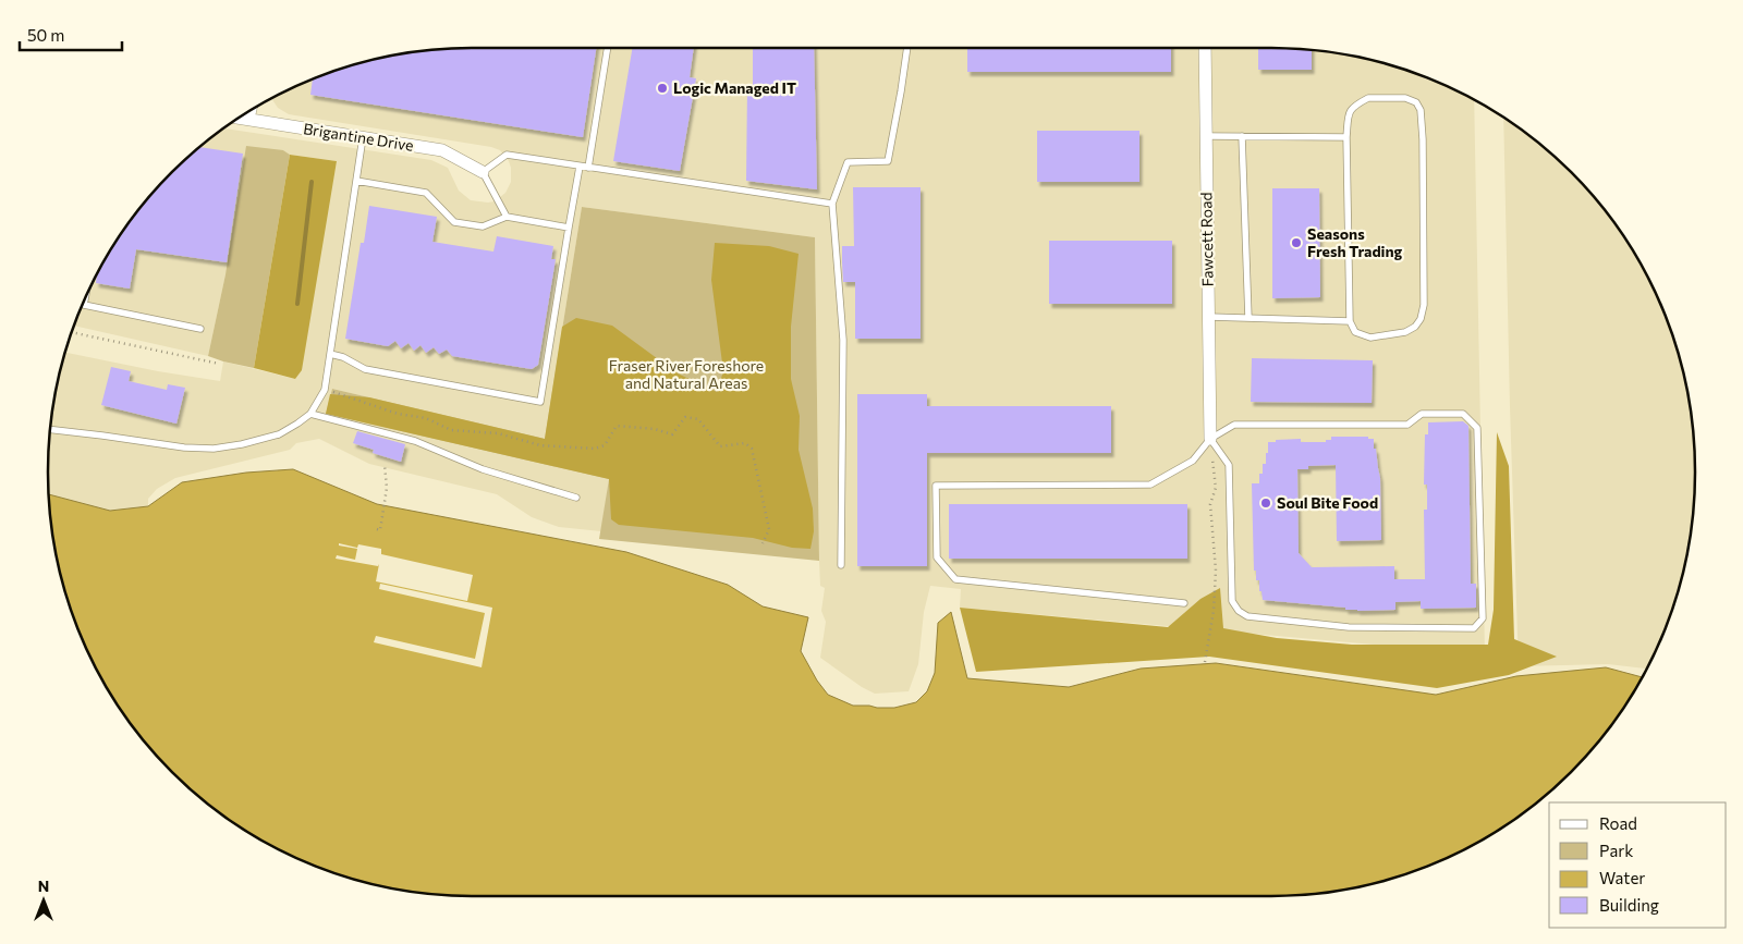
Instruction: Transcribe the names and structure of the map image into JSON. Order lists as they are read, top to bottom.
{
  "streets": {
    "street": ["Brigantine Drive", "Fawcett Road"]
  },
  "parks": ["Fraser River Foreshore and Natural Areas"],
  "places": ["Logic Managed IT", "Seasons Fresh Trading", "Soul Bite Food"],
  "legend": [
    "Road",
    "Park",
    "Water",
    "Building"
  ],
  "scale_bar": "50 m",
  "north": "top"
}
